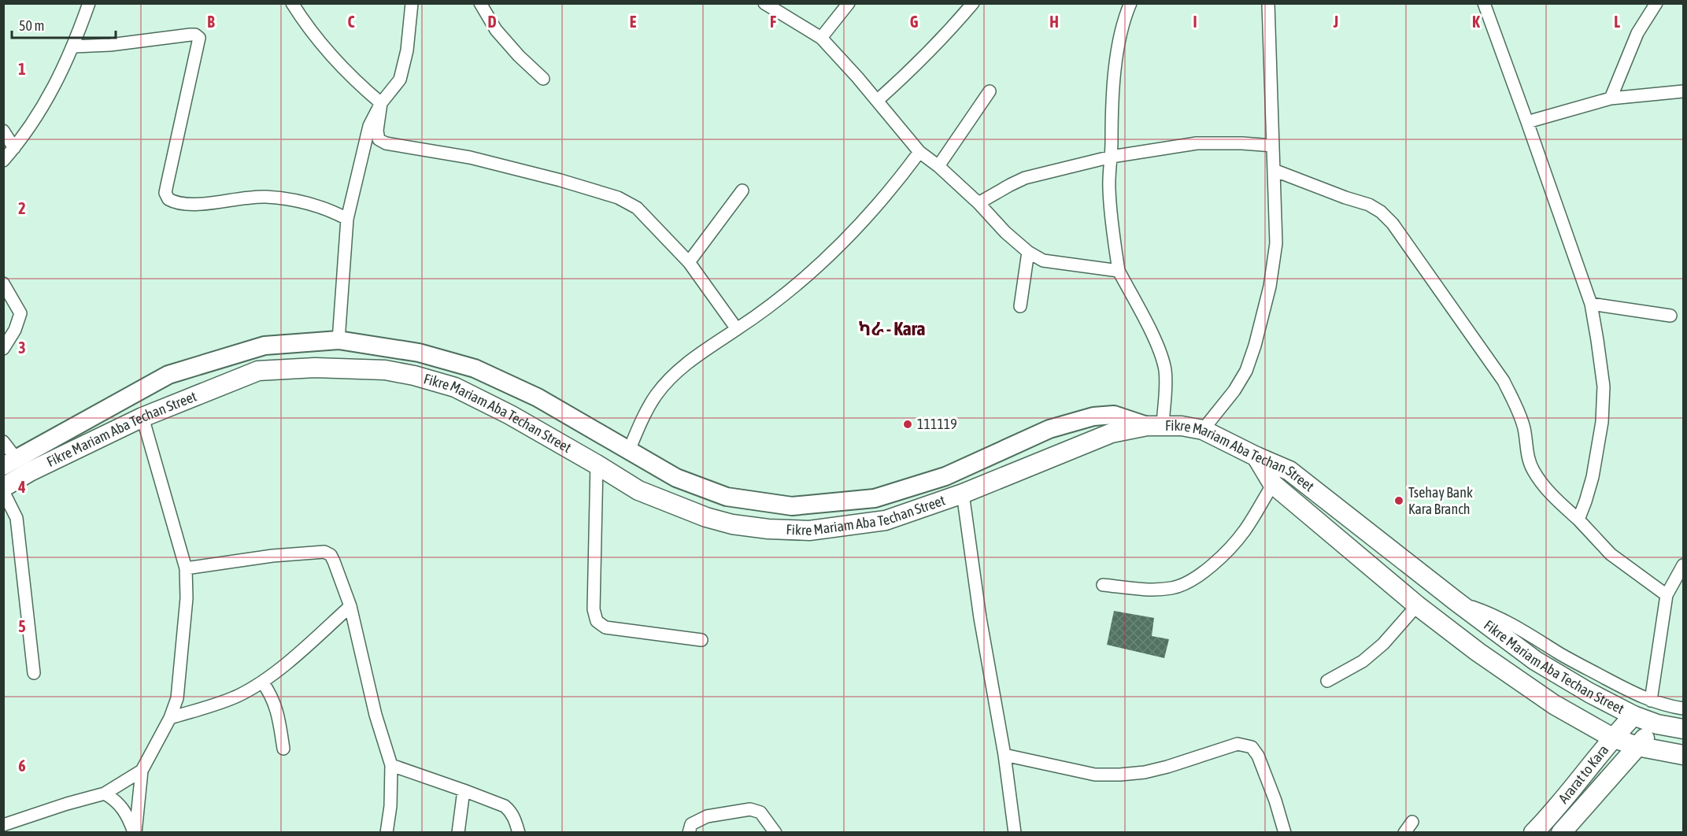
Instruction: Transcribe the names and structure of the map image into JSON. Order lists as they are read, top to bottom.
{
  "streets": {
    "main road": ["Fikre Mariam Aba Techan Street", "Ararat to Kara"]
  },
  "crossings": [
    ["Fikre Mariam Aba Techan Street", "Ararat to Kara"]
  ],
  "districts": ["ካራ - Kara"],
  "places": ["111119", "Tsehay Bank Kara Branch"],
  "scale_bar": "50 m",
  "grid": {
    "columns": [
      "B",
      "C",
      "D",
      "E",
      "F",
      "G",
      "H",
      "I",
      "J",
      "K",
      "L"
    ],
    "rows": [
      "1",
      "2",
      "3",
      "4",
      "5",
      "6"
    ]
  }
}
